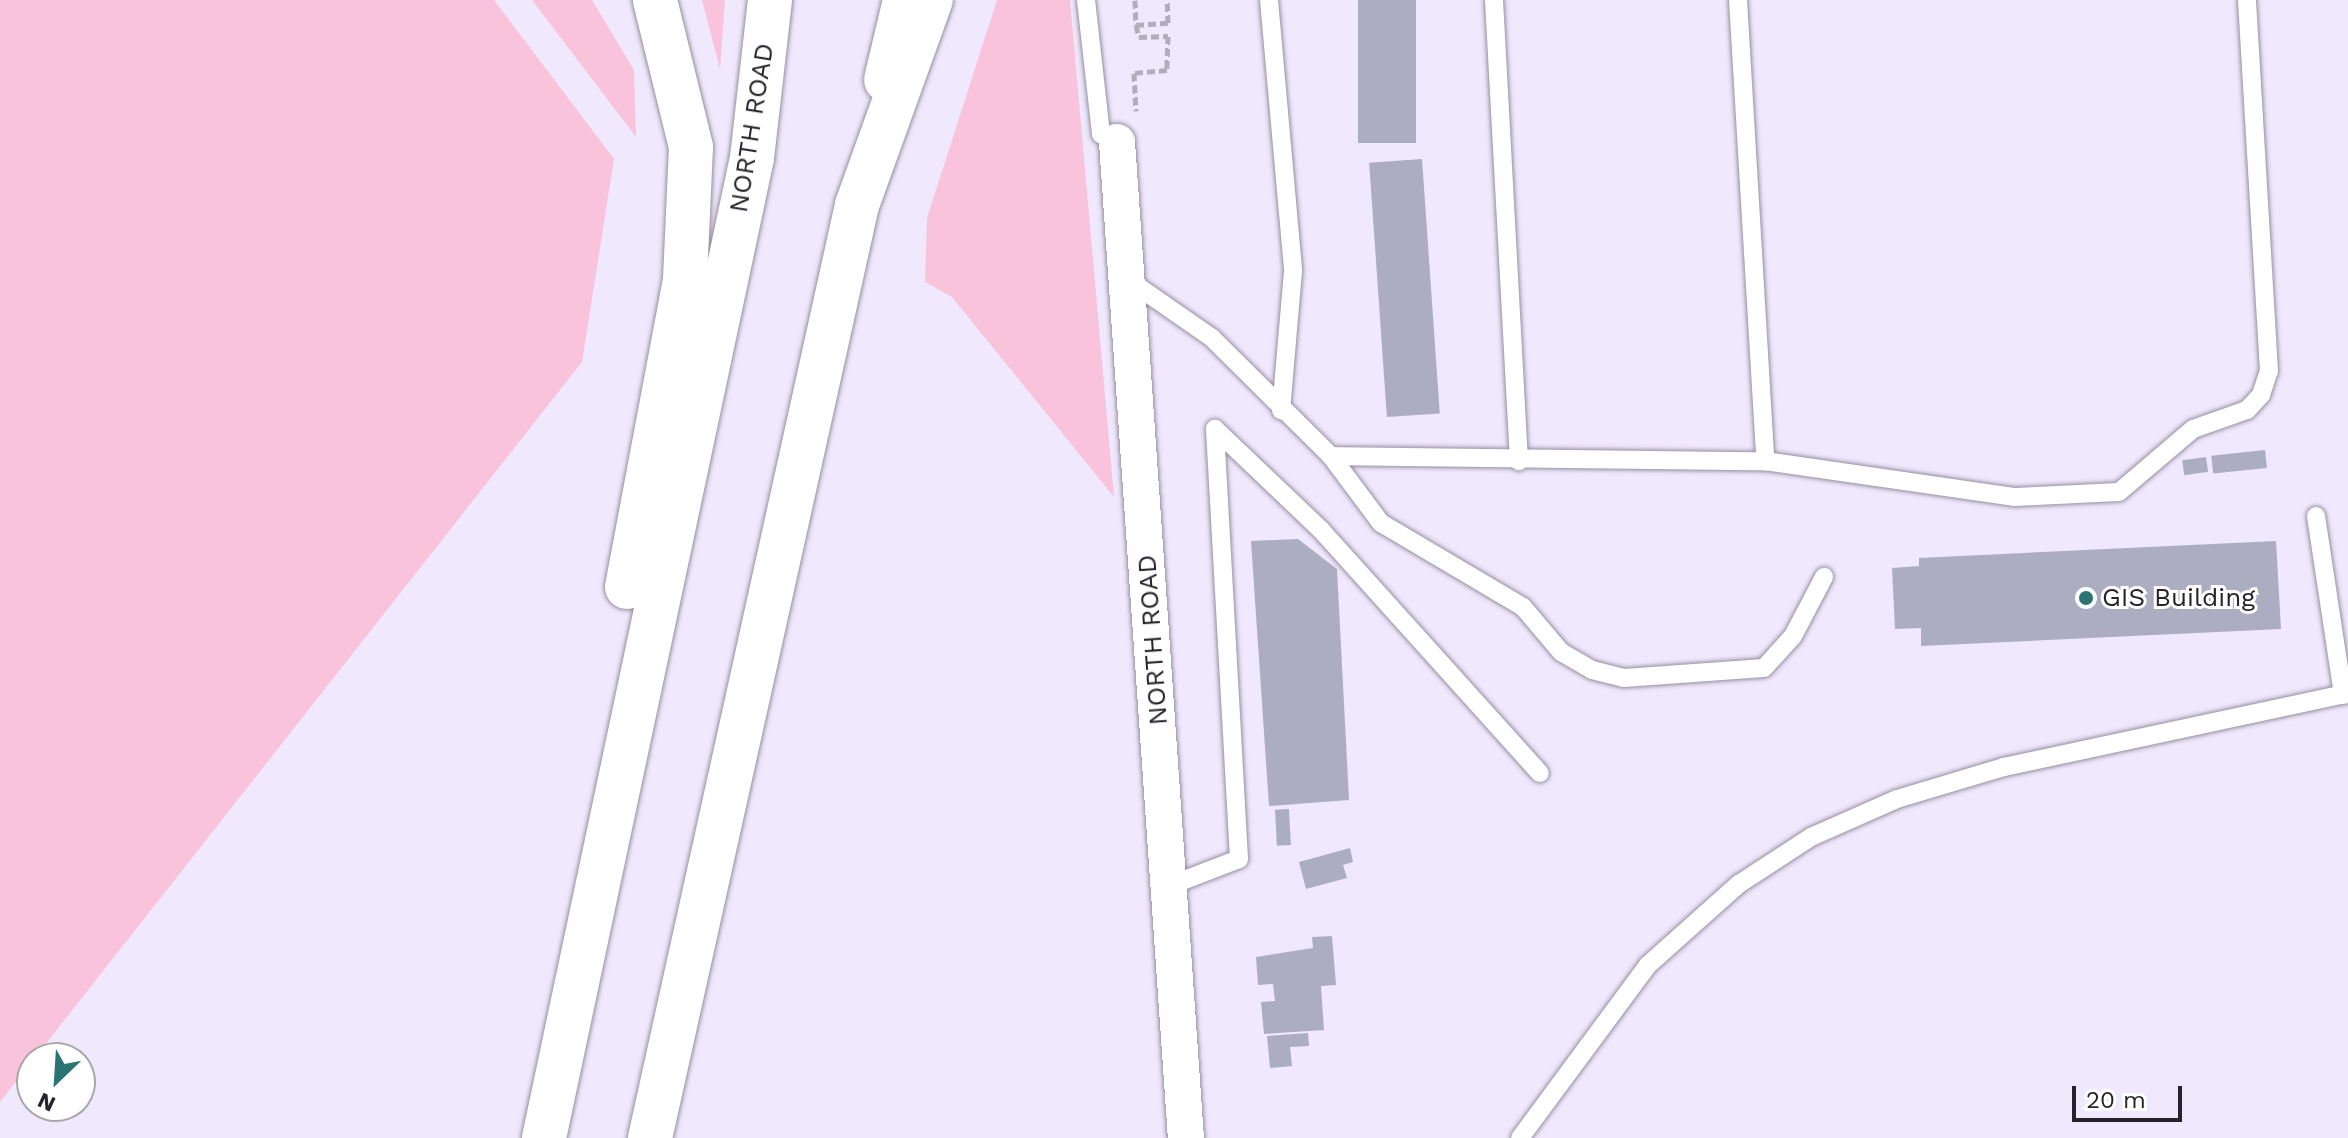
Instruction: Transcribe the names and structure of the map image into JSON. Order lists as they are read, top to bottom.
{
  "streets": {
    "main road": ["NORTH ROAD"]
  },
  "places": ["GIS Building"],
  "scale_bar": "20 m",
  "north": "bottom left"
}
